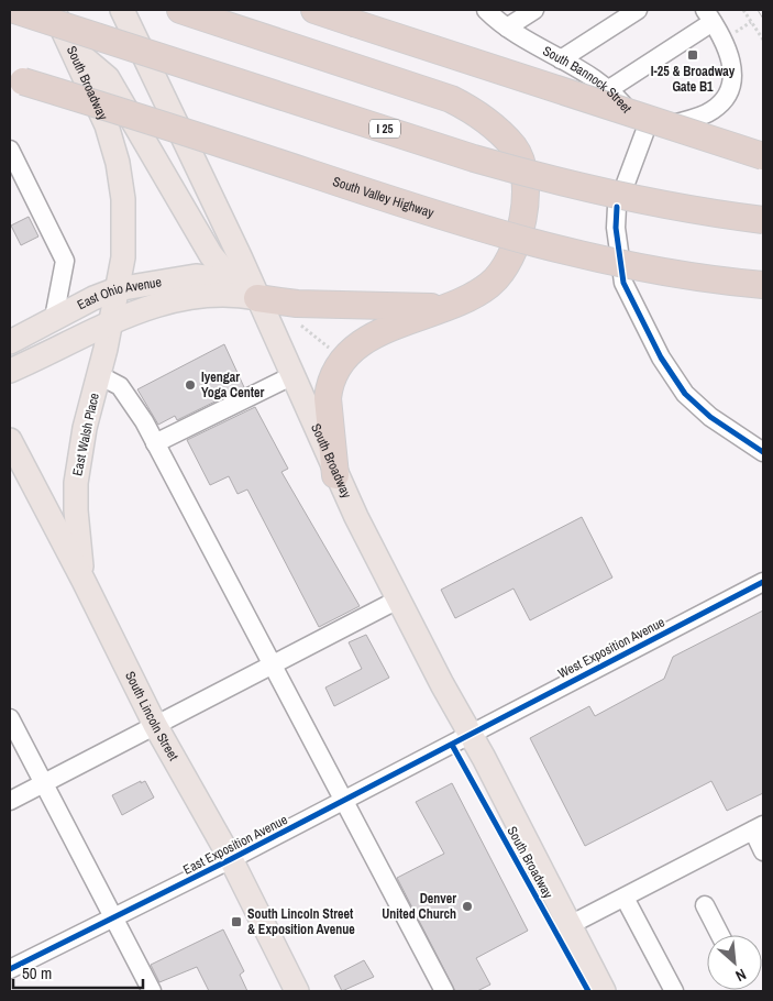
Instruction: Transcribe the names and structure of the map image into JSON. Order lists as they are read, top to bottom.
{
  "streets": {
    "highway": ["I 25", "South Valley Highway"],
    "main road": [
      "South Broadway",
      "East Ohio Avenue",
      "East Walsh Place",
      "South Lincoln Street"
    ],
    "street": ["South Bannock Street", "West Exposition Avenue", "East Exposition Avenue"]
  },
  "crossings": [
    ["South Broadway", "East Ohio Avenue"],
    ["South Broadway", "East Walsh Place"],
    ["South Broadway", "West Exposition Avenue"],
    ["South Broadway", "East Exposition Avenue"],
    ["East Ohio Avenue", "East Walsh Place"],
    ["East Walsh Place", "South Lincoln Street"],
    ["West Exposition Avenue", "East Exposition Avenue"],
    ["South Lincoln Street", "East Exposition Avenue"]
  ],
  "places": {
    "transit": ["I-25 & Broadway Gate B1", "South Lincoln Street & Exposition Avenue"],
    "other": ["Iyengar Yoga Center", "Denver United Church"]
  },
  "scale_bar": "50 m",
  "north": "bottom right"
}
